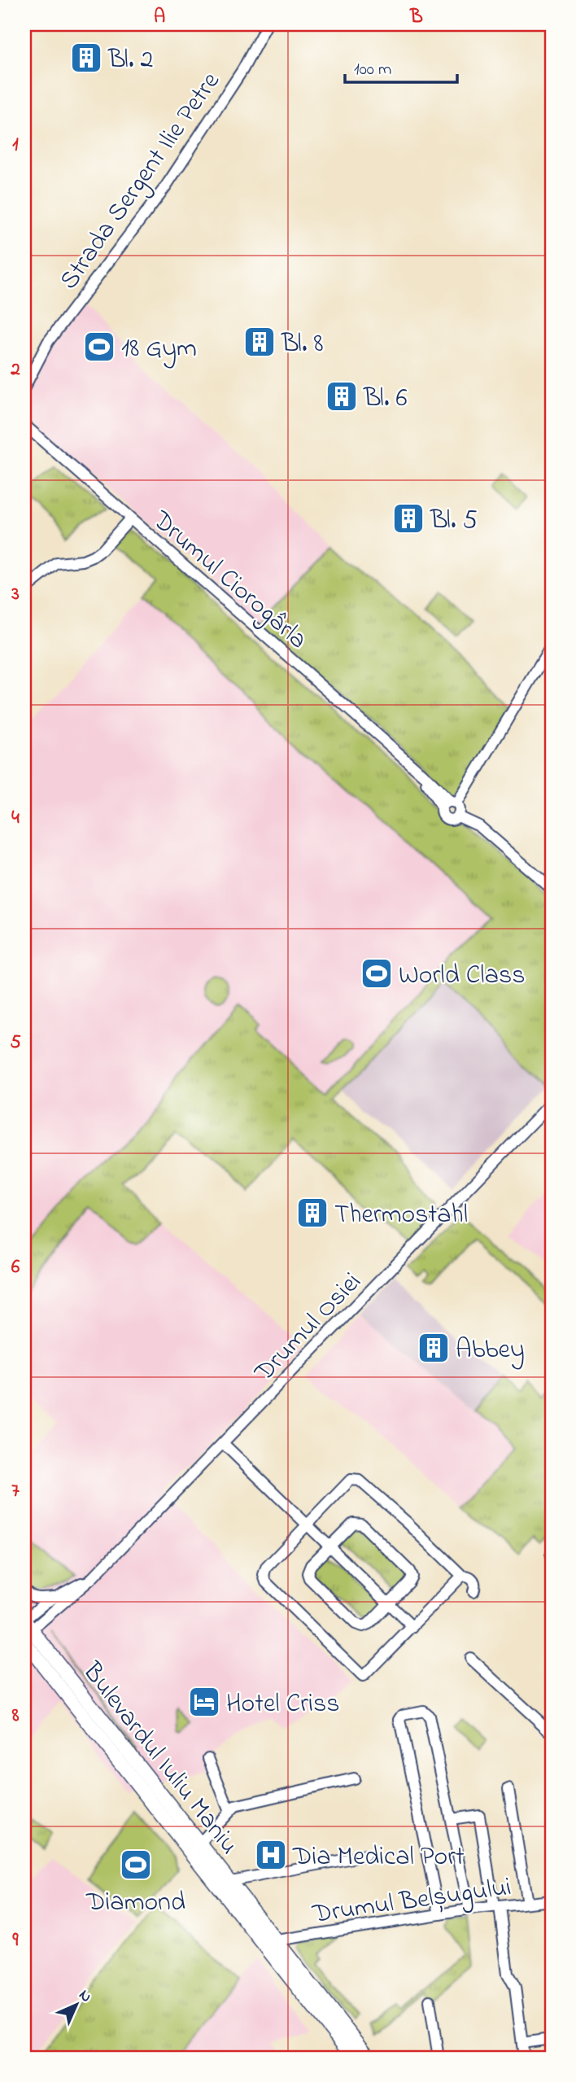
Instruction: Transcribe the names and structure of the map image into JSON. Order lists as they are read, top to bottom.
{
  "streets": {
    "main road": ["Bulevardul Iuliu Maniu"],
    "street": [
      "Strada Sergent Ilie Petre",
      "Drumul Ciorogârla",
      "Drumul Osiei",
      "Drumul Belșugului"
    ]
  },
  "crossings": [
    ["Drumul Osiei", "Bulevardul Iuliu Maniu"],
    ["Bulevardul Iuliu Maniu", "Drumul Belșugului"]
  ],
  "places": {
    "building": [
      "Bl. 2",
      "Bl. 8",
      "Bl. 6",
      "Bl. 5",
      "Thermostahl",
      "Abbey"
    ],
    "sports": ["18 Gym", "World Class", "Diamond"],
    "hotel": ["Hotel Criss"],
    "hospital": ["Dia Medical Port"]
  },
  "scale_bar": "100 m",
  "north": "top right",
  "grid": {
    "columns": ["A", "B"],
    "rows": [
      "1",
      "2",
      "3",
      "4",
      "5",
      "6",
      "7",
      "8",
      "9"
    ]
  }
}
